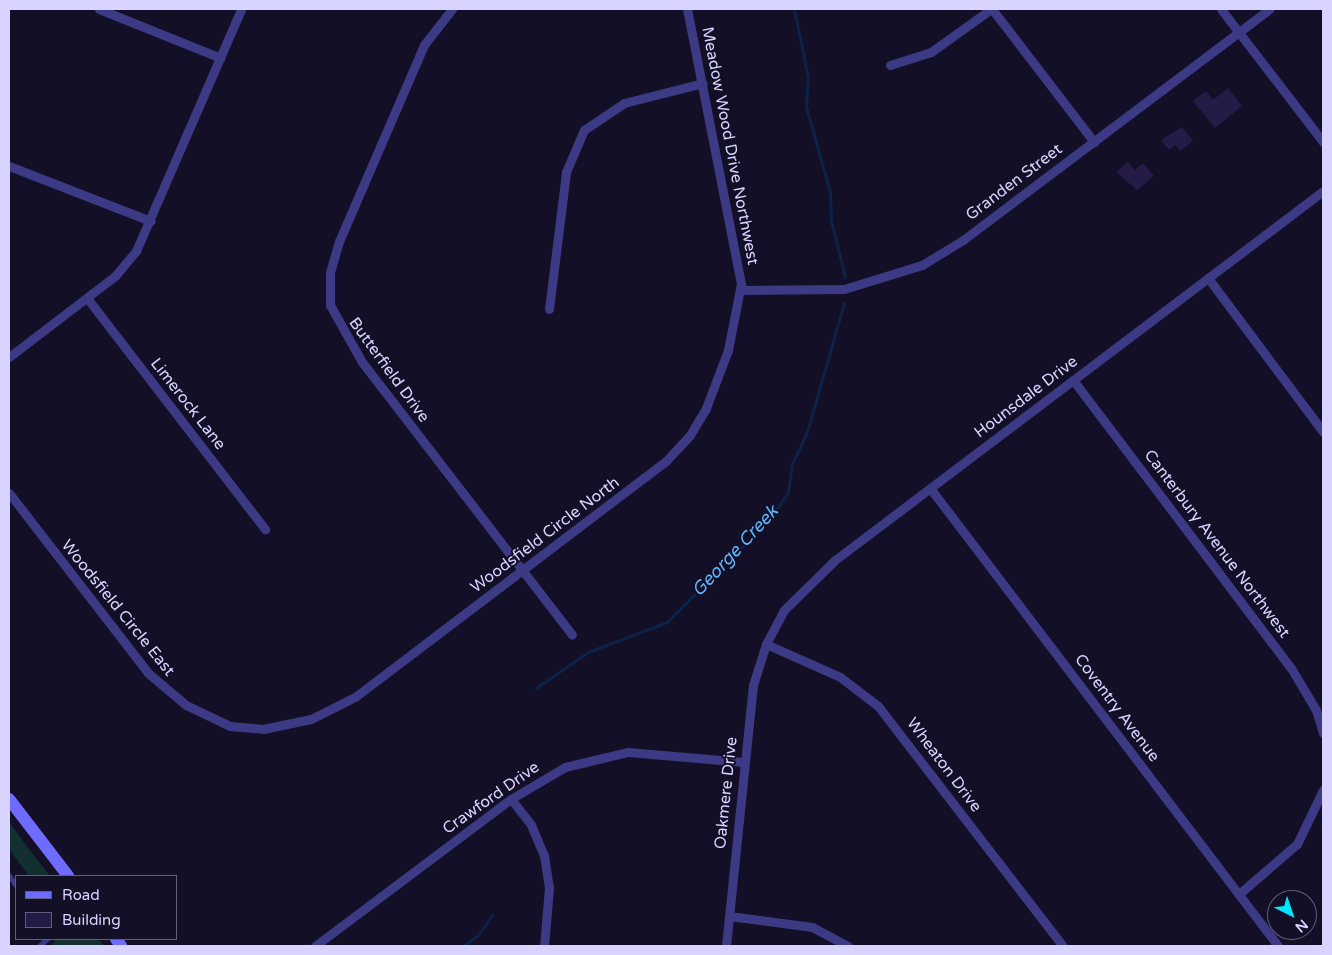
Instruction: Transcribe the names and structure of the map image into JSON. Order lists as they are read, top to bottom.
{
  "streets": {
    "street": [
      "Meadow Wood Drive Northwest",
      "Granden Street",
      "Butterfield Drive",
      "Hounsdale Drive",
      "Limerock Lane",
      "Woodsfield Circle North",
      "Canterbury Avenue Northwest",
      "Woodsfield Circle East",
      "Coventry Avenue",
      "Wheaton Drive",
      "Oakmere Drive",
      "Crawford Drive"
    ]
  },
  "crossings": [
    ["Meadow Wood Drive Northwest", "Granden Street"],
    ["Meadow Wood Drive Northwest", "Woodsfield Circle North"],
    ["Granden Street", "Woodsfield Circle North"],
    ["Butterfield Drive", "Woodsfield Circle North"],
    ["Hounsdale Drive", "Canterbury Avenue Northwest"],
    ["Hounsdale Drive", "Coventry Avenue"],
    ["Hounsdale Drive", "Wheaton Drive"],
    ["Hounsdale Drive", "Oakmere Drive"],
    ["Woodsfield Circle North", "Woodsfield Circle East"],
    ["Wheaton Drive", "Oakmere Drive"],
    ["Oakmere Drive", "Crawford Drive"]
  ],
  "water": ["George Creek"],
  "legend": ["Road", "Building"],
  "north": "bottom right"
}
